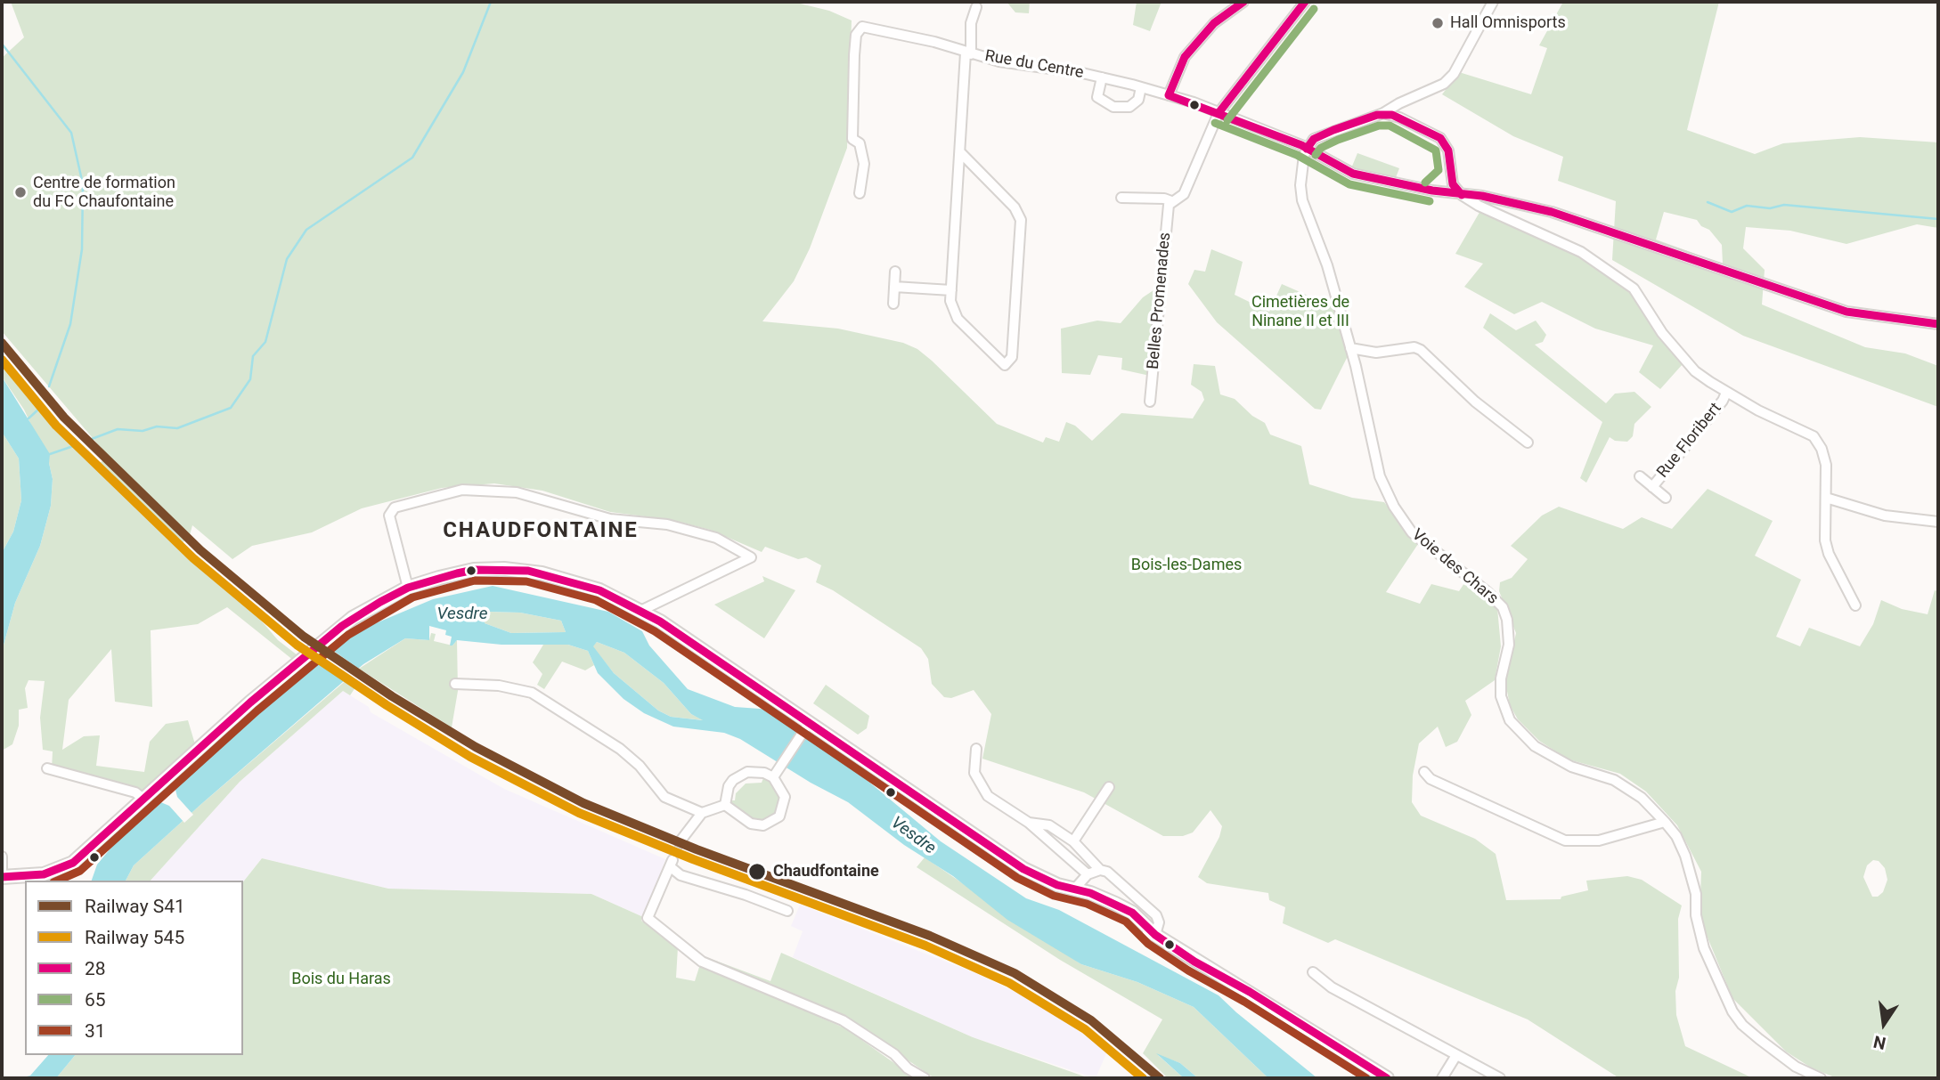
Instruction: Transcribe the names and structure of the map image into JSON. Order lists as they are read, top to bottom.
{
  "streets": {
    "street": [
      "Rue du Centre",
      "Belles Promenades",
      "Rue Floribert",
      "Voie des Chars"
    ]
  },
  "crossings": [
    ["Rue du Centre", "Voie des Chars"]
  ],
  "districts": ["CHAUDFONTAINE"],
  "water": ["Vesdre"],
  "parks": ["Cimetières de Ninane II et III", "Bois-les-Dames", "Bois du Haras"],
  "places": ["Hall Omnisports", "Centre de formation du FC Chaufontaine", "Chaudfontaine"],
  "lines": [
    "transit line 28",
    "transit line 65",
    "rail line S41",
    "rail line 545",
    "transit line 31"
  ],
  "legend": [
    "Railway S41",
    "Railway 545",
    "28",
    "65",
    "31"
  ],
  "north": "bottom"
}
